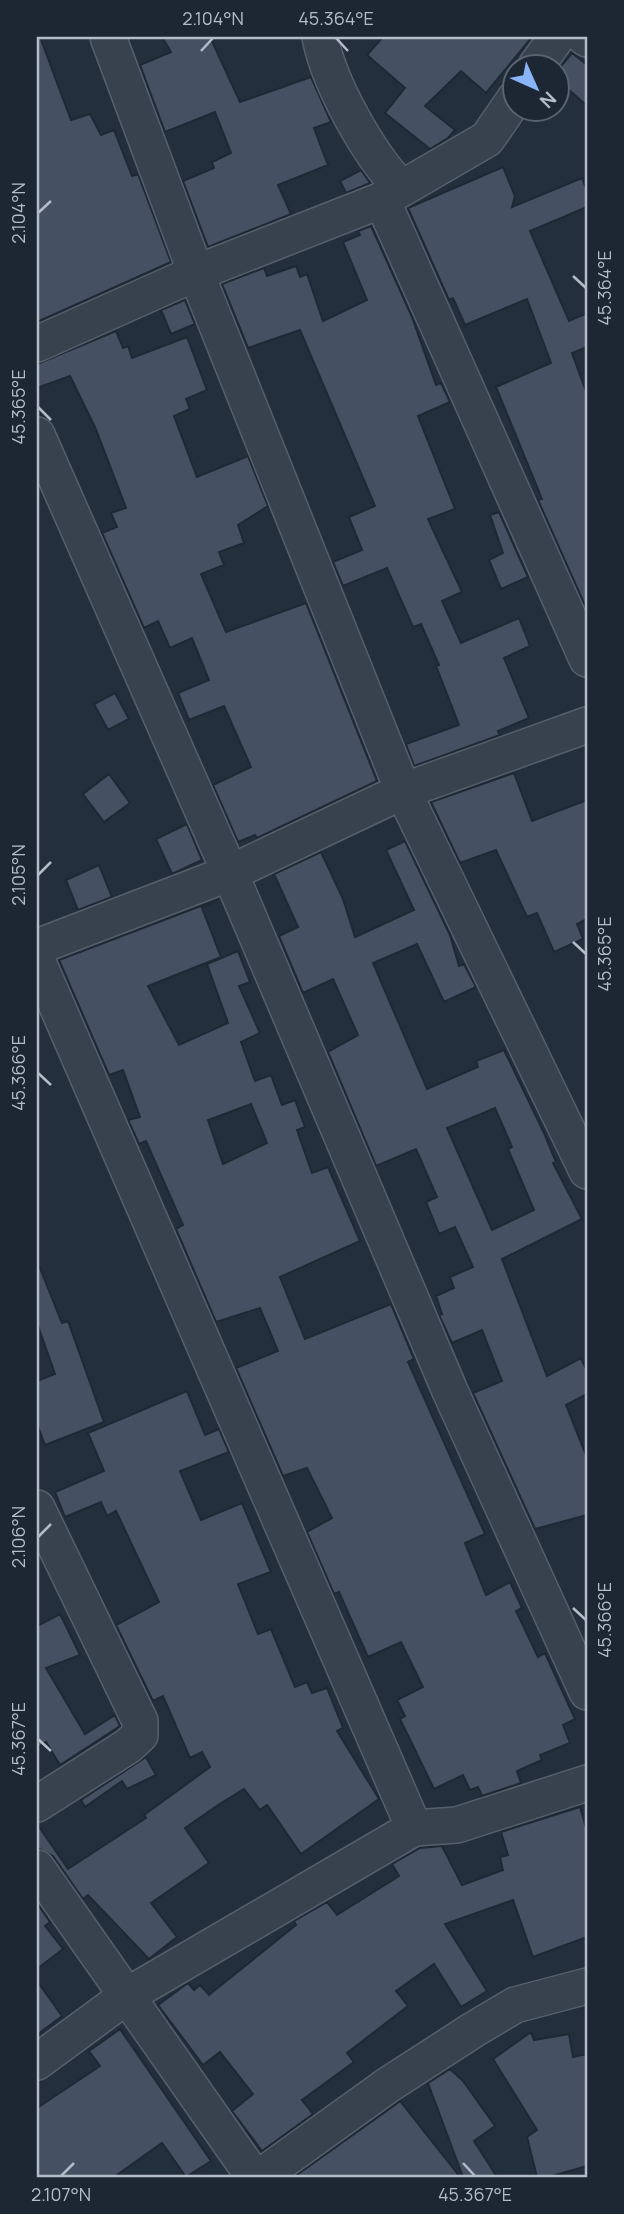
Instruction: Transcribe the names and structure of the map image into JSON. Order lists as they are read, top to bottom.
{
  "north": "bottom right",
  "coordinates": [
    "2.104°N",
    "45.364°E",
    "45.365°E",
    "2.105°N",
    "45.366°E",
    "2.106°N",
    "45.367°E",
    "2.107°N"
  ]
}
